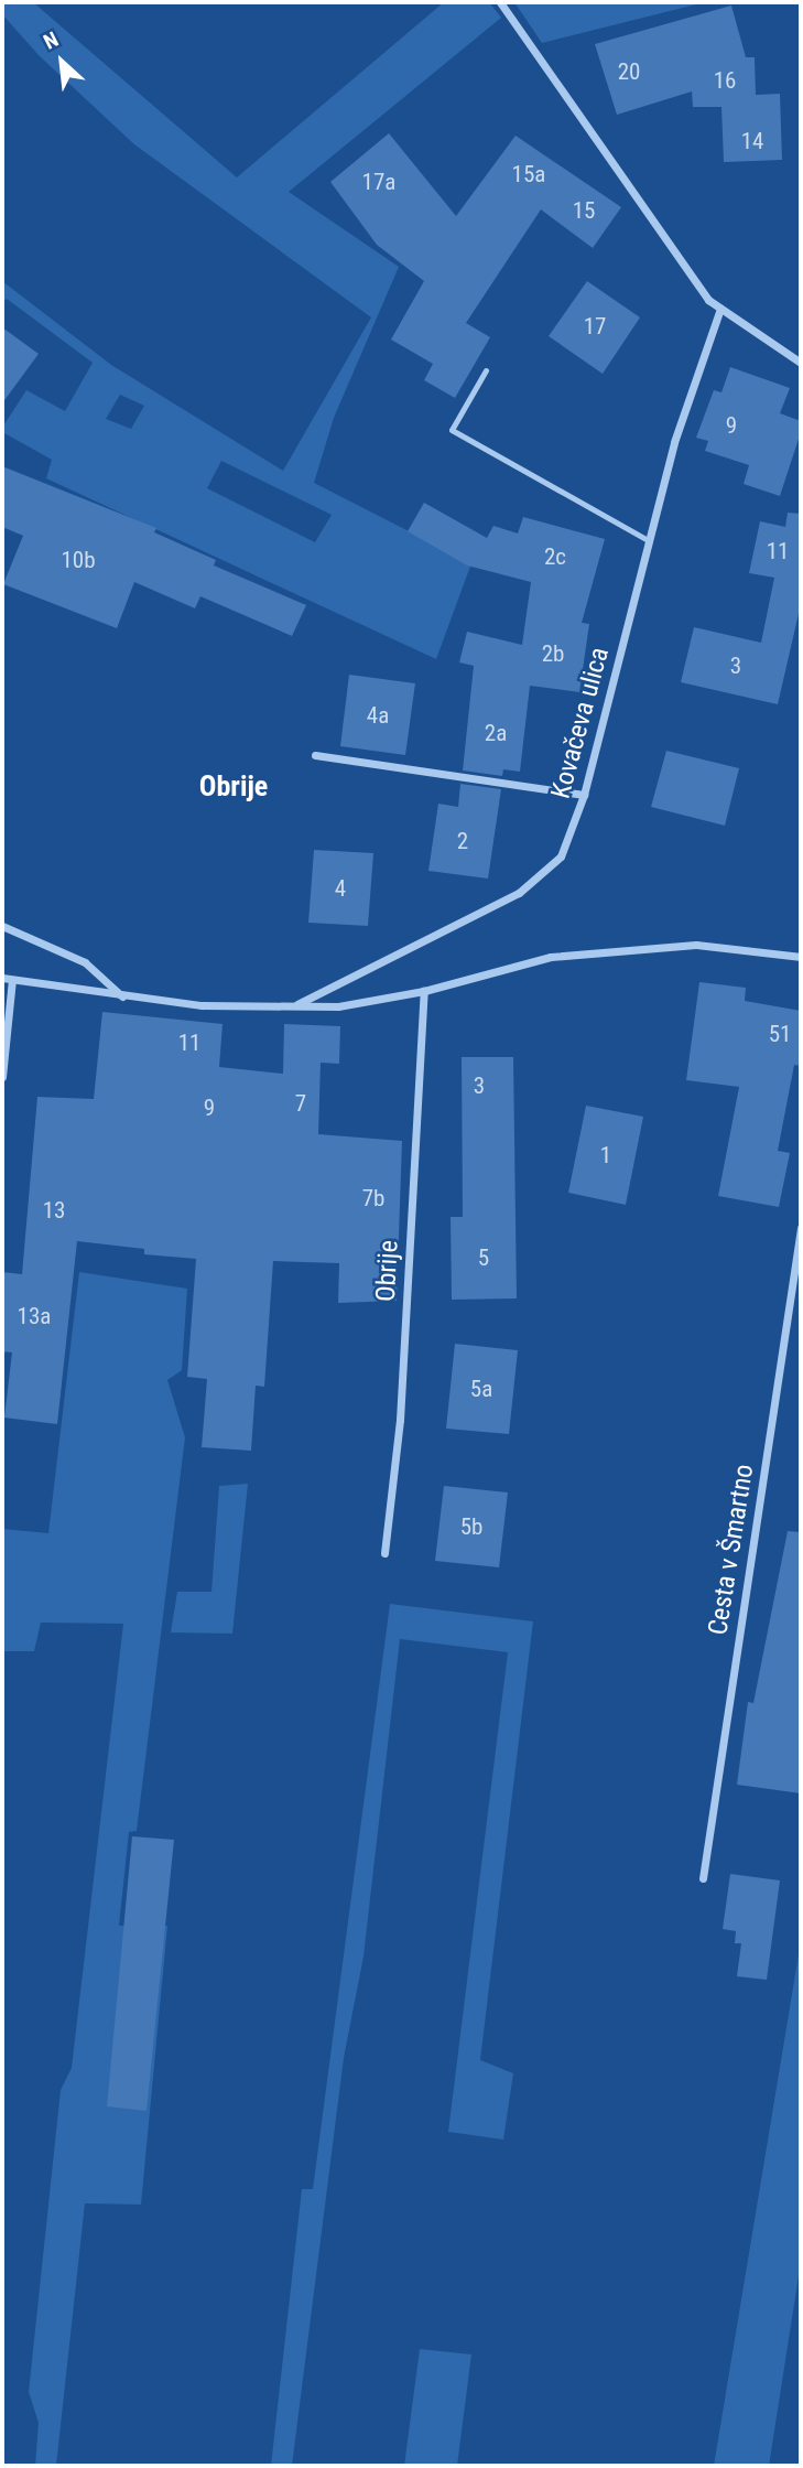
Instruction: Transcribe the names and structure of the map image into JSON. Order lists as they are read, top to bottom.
{
  "streets": {
    "street": ["Kovačeva ulica", "Obrije", "Cesta v Šmartno"]
  },
  "districts": ["Obrije"],
  "house_numbers": [
    "20",
    "16",
    "14",
    "15a",
    "17a",
    "15",
    "17",
    "9",
    "11",
    "2c",
    "10b",
    "2b",
    "3",
    "4a",
    "2a",
    "2",
    "4",
    "51",
    "11",
    "3",
    "7",
    "9",
    "1",
    "7b",
    "13",
    "5",
    "13a",
    "5a",
    "5b"
  ],
  "north": "top left"
}
